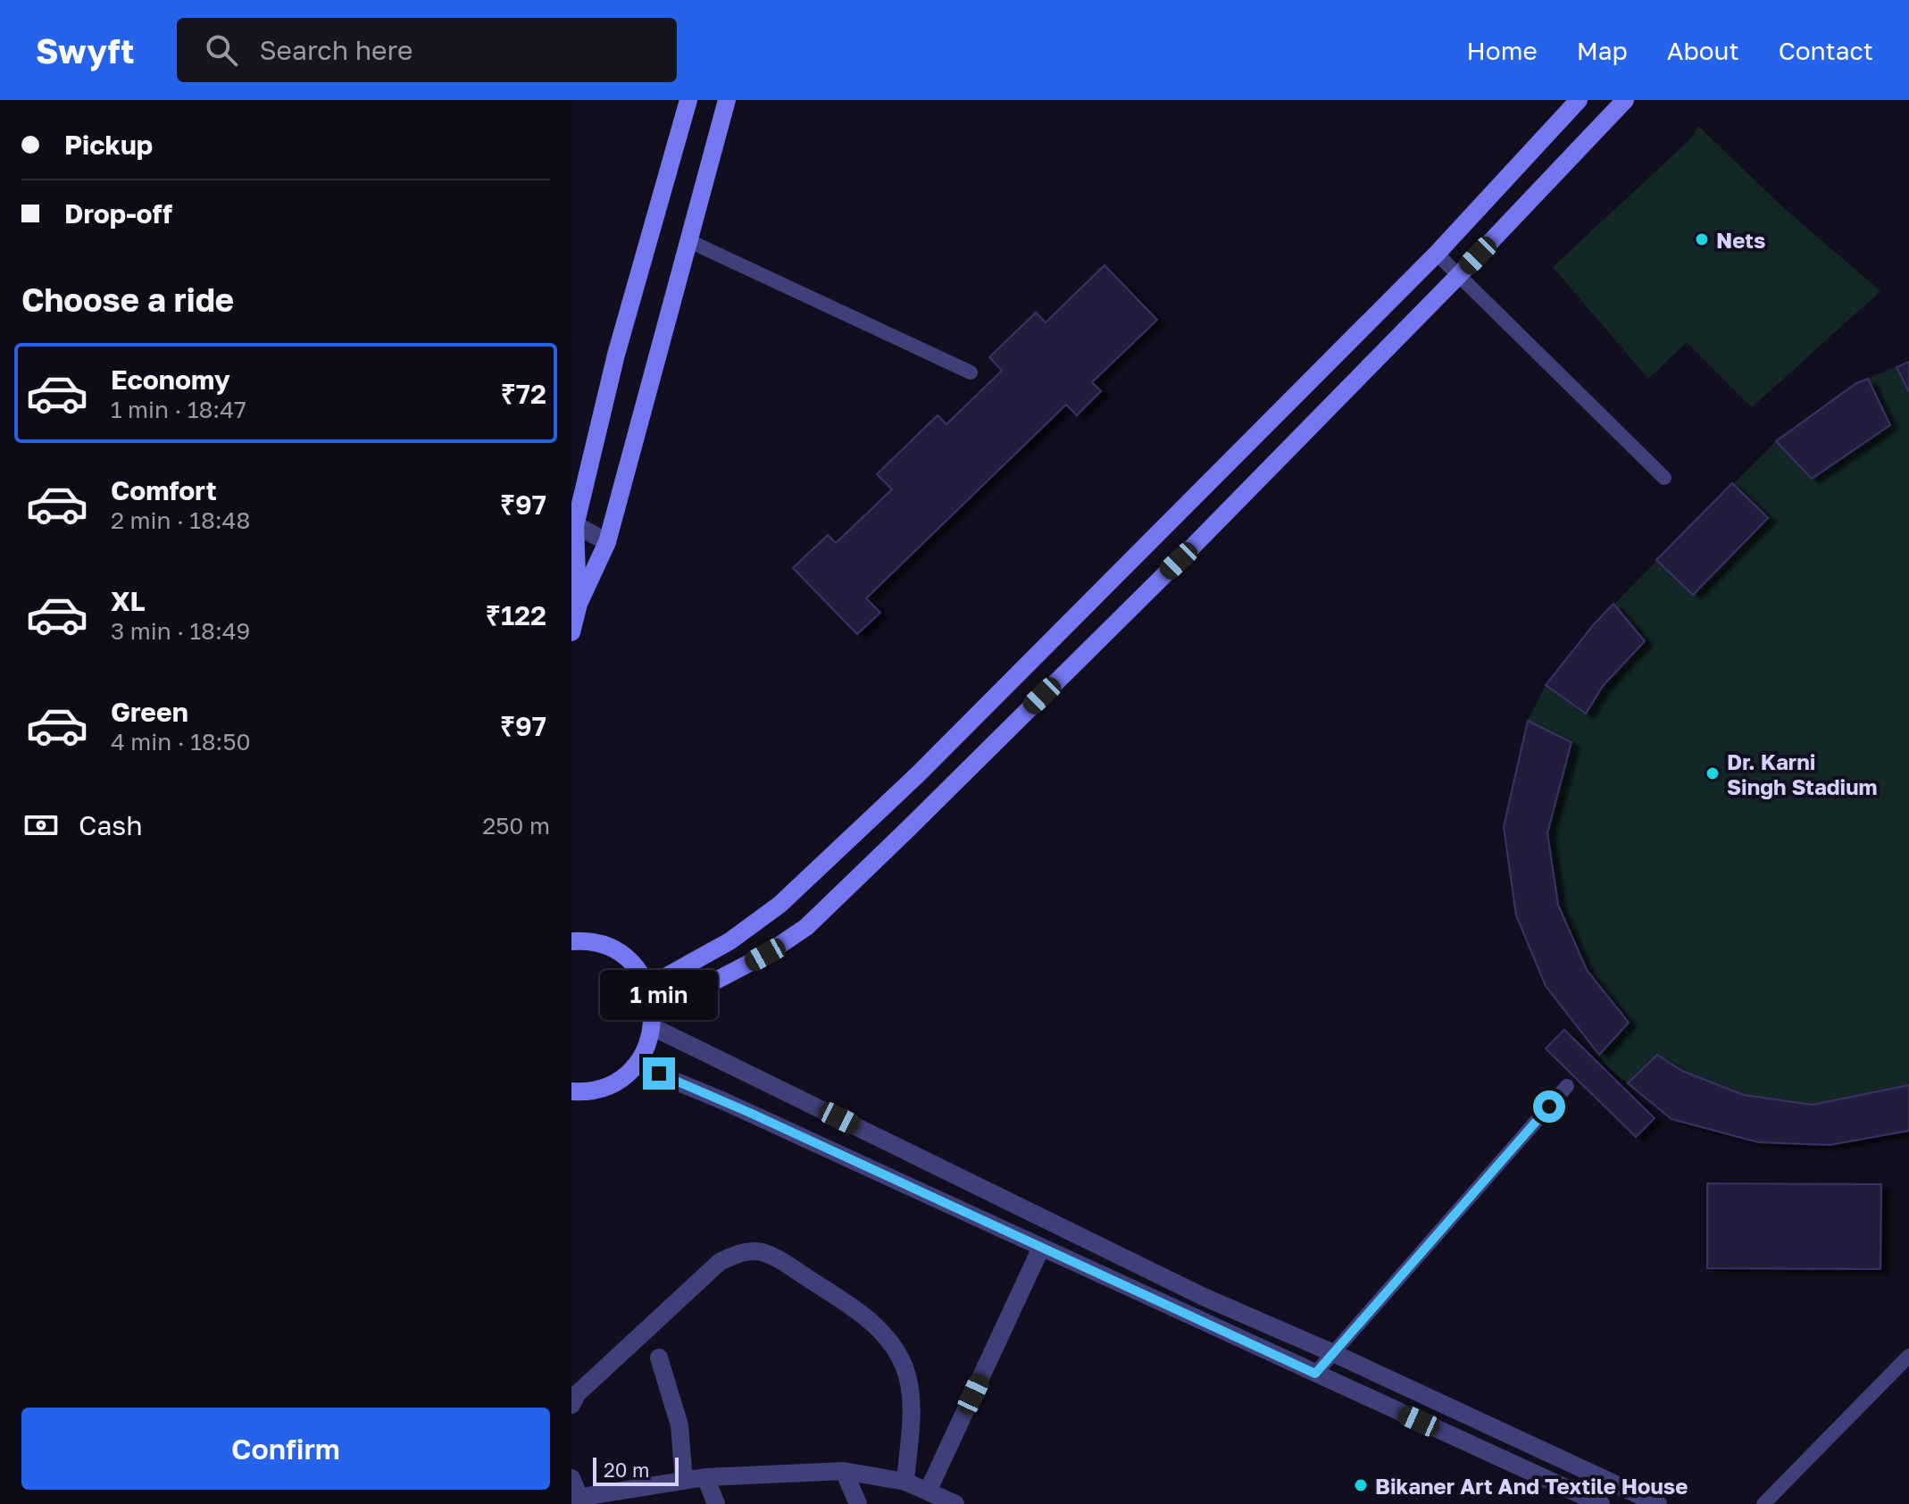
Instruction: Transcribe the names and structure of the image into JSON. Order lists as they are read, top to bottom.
{
  "places": ["Nets", "Dr. Karni Singh Stadium", "Bikaner Art And Textile House"],
  "scale_bar": "20 m",
  "page": {
    "header": "Swyft",
    "search": "Search here",
    "nav": [
      "Home",
      "Map",
      "About",
      "Contact"
    ],
    "banner": ["Pickup", "Drop-off"],
    "heading": "Choose a ride",
    "list": [
      {
        "name": "Economy",
        "note": "1 min · 18:47",
        "value": "₹72"
      },
      {
        "name": "Comfort",
        "note": "2 min · 18:48",
        "value": "₹97"
      },
      {
        "name": "XL",
        "note": "3 min · 18:49",
        "value": "₹122"
      },
      {
        "name": "Green",
        "note": "4 min · 18:50",
        "value": "₹97"
      }
    ],
    "pay": ["Cash", "250 m"],
    "bubble": "1 min",
    "buttons": "Confirm",
    "scale": "20 m"
  }
}
